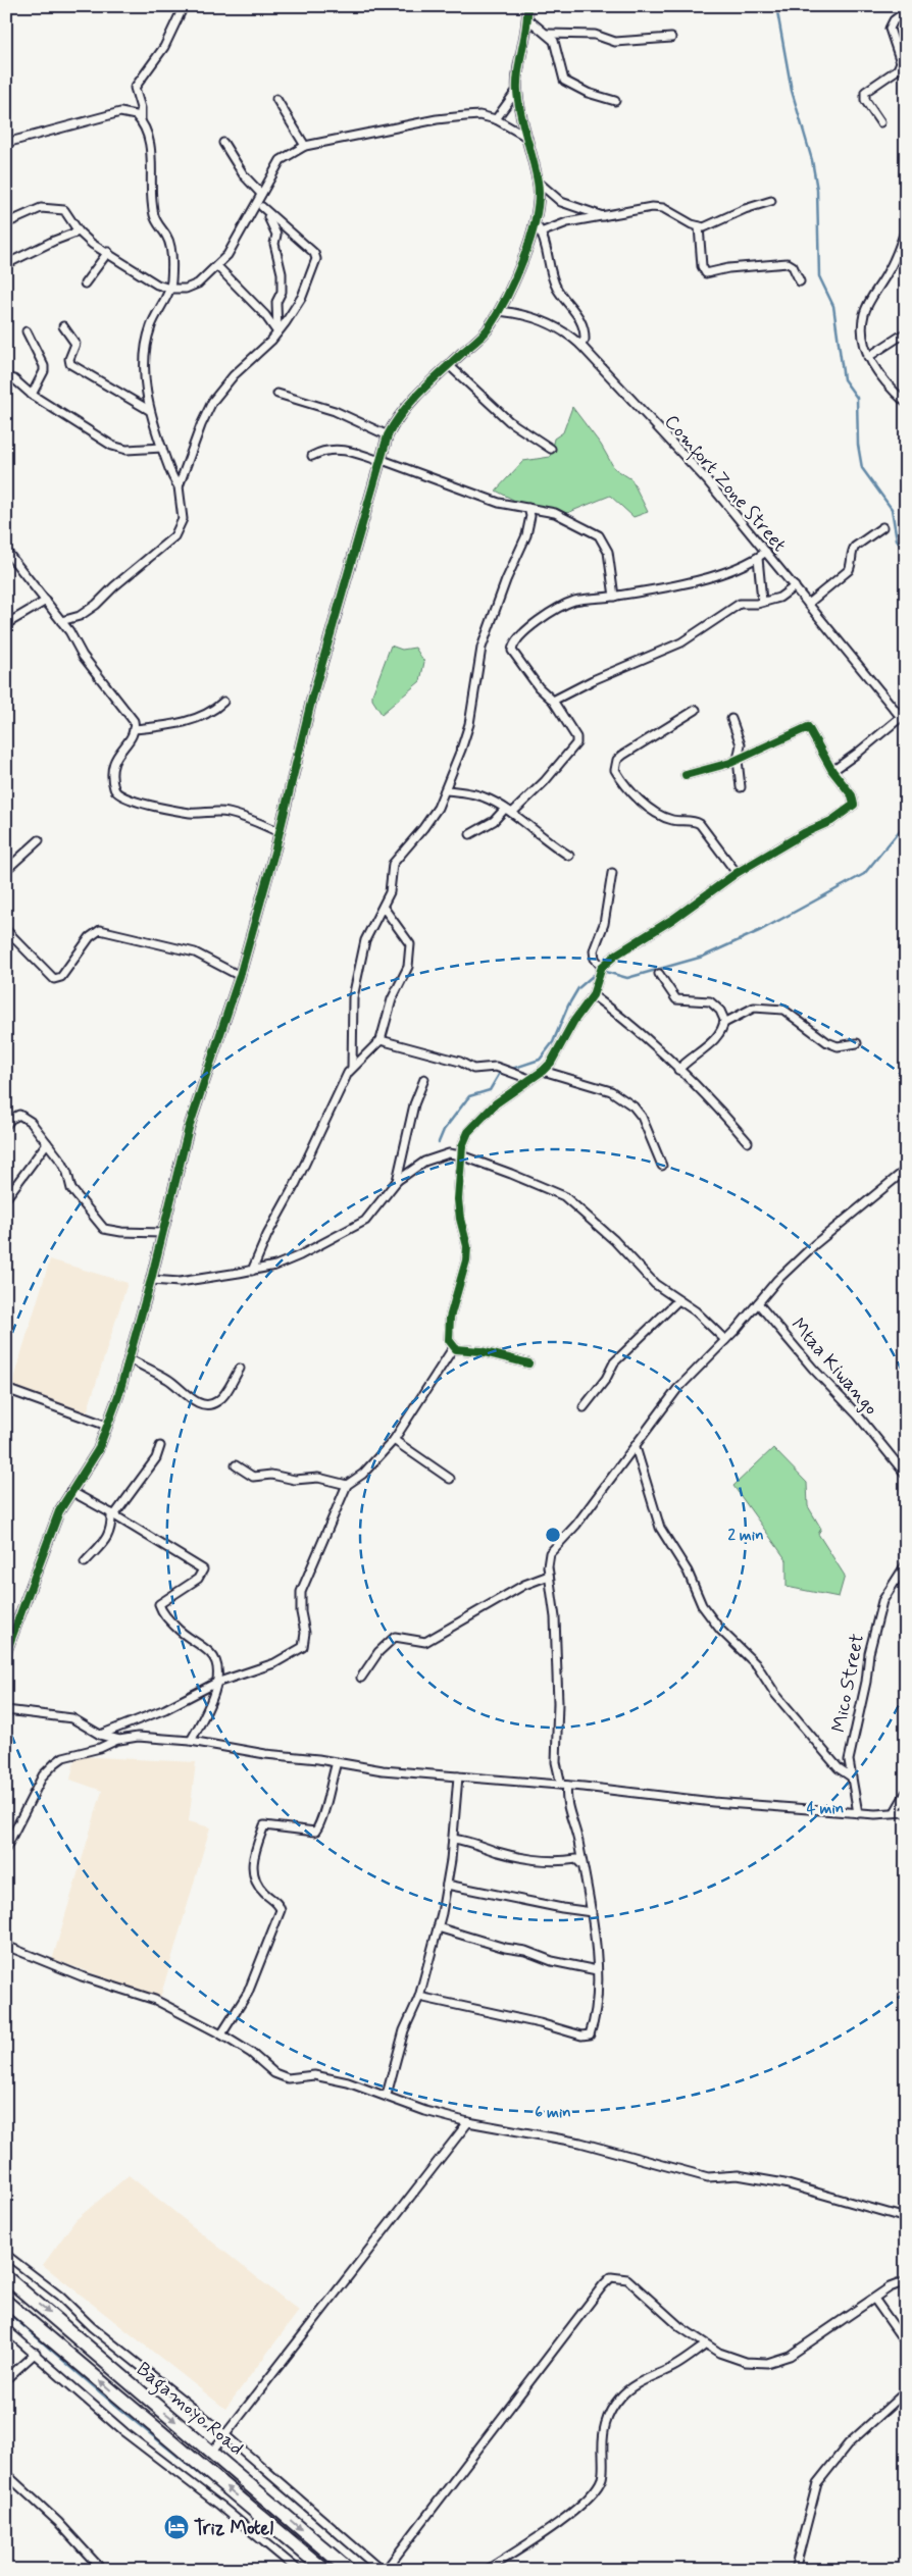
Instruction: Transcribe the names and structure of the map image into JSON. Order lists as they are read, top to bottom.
{
  "streets": {
    "highway": ["Bagamoyo Road"],
    "street": ["Comfort Zone Street", "Mtaa Kiwango", "Mico Street"]
  },
  "places": {
    "hotel": ["Triz Motel"]
  },
  "rings": ["2 min", "4 min", "6 min"]
}
